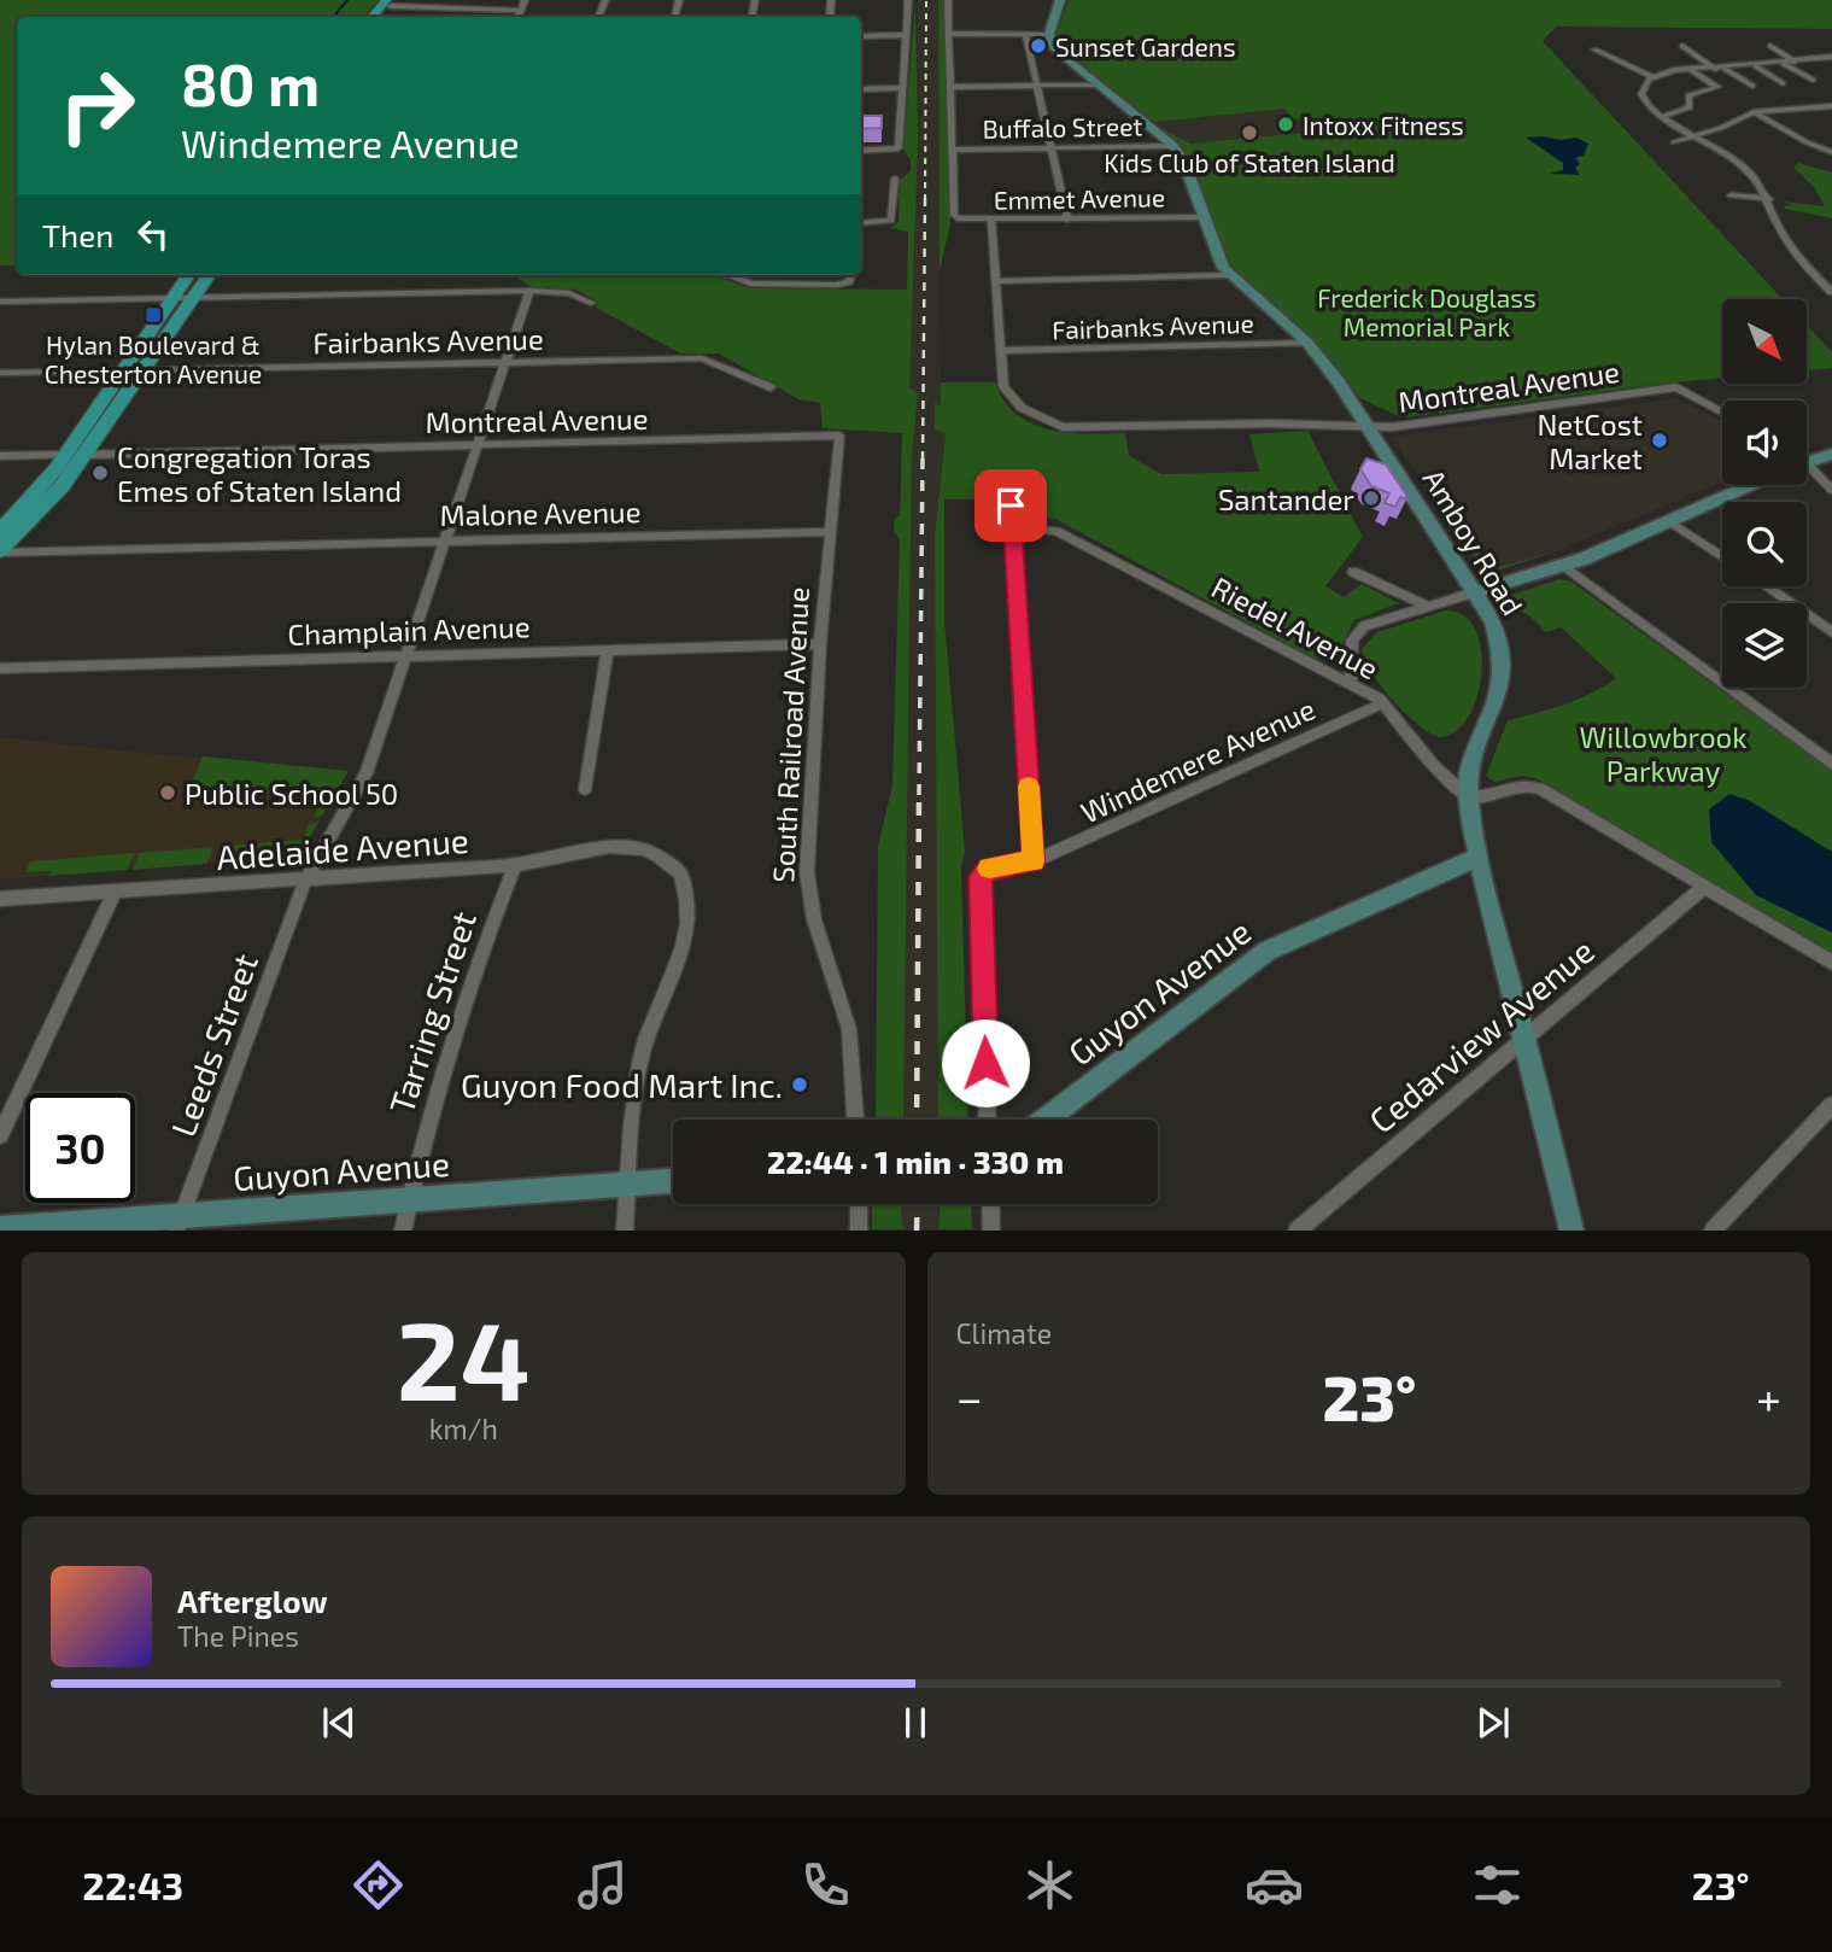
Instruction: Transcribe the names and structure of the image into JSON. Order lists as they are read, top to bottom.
{
  "streets": {
    "main road": ["Amboy Road", "Guyon Avenue"],
    "street": [
      "Buffalo Street",
      "Emmet Avenue",
      "Fairbanks Avenue",
      "Montreal Avenue",
      "Malone Avenue",
      "Riedel Avenue",
      "Champlain Avenue",
      "South Railroad Avenue",
      "Windemere Avenue",
      "Adelaide Avenue",
      "Tarring Street",
      "Cedarview Avenue",
      "Leeds Street"
    ]
  },
  "crossings": [
    ["Buffalo Street", "Emmet Avenue"],
    ["Buffalo Street", "Amboy Road"],
    ["Emmet Avenue", "Amboy Road"],
    ["Fairbanks Avenue", "Montreal Avenue"],
    ["Fairbanks Avenue", "Amboy Road"],
    ["Fairbanks Avenue", "Leeds Street"],
    ["Montreal Avenue", "Amboy Road"],
    ["Montreal Avenue", "South Railroad Avenue"],
    ["Montreal Avenue", "Leeds Street"],
    ["Malone Avenue", "South Railroad Avenue"],
    ["Malone Avenue", "Leeds Street"],
    ["Amboy Road", "Riedel Avenue"],
    ["Amboy Road", "Guyon Avenue"],
    ["Amboy Road", "Cedarview Avenue"],
    ["Riedel Avenue", "Windemere Avenue"],
    ["Champlain Avenue", "South Railroad Avenue"],
    ["Champlain Avenue", "Leeds Street"],
    ["Adelaide Avenue", "Guyon Avenue"],
    ["Adelaide Avenue", "Tarring Street"],
    ["Adelaide Avenue", "Leeds Street"],
    ["Guyon Avenue", "Tarring Street"],
    ["Guyon Avenue", "Leeds Street"]
  ],
  "parks": ["Frederick Douglass Memorial Park", "Willowbrook Parkway"],
  "places": {
    "other": [
      "Sunset Gardens",
      "Intoxx Fitness",
      "Kids Club of Staten Island",
      "NetCost Market",
      "Congregation Toras Emes of Staten Island",
      "Santander",
      "Public School 50",
      "Guyon Food Mart Inc."
    ],
    "transit": ["Hylan Boulevard & Chesterton Avenue"]
  },
  "north": "bottom right",
  "page": {
    "turn": ["80 m", "Windemere Avenue"],
    "then": "Then",
    "limit": "30",
    "trip": "22:44 · 1 min · 330 m",
    "tile": [
      ["24", "km/h"],
      "Climate"
    ],
    "heat": ["−", "23°", "+"],
    "song": ["Afterglow", "The Pines"],
    "tabs": ["22:43", "23°"]
  }
}
